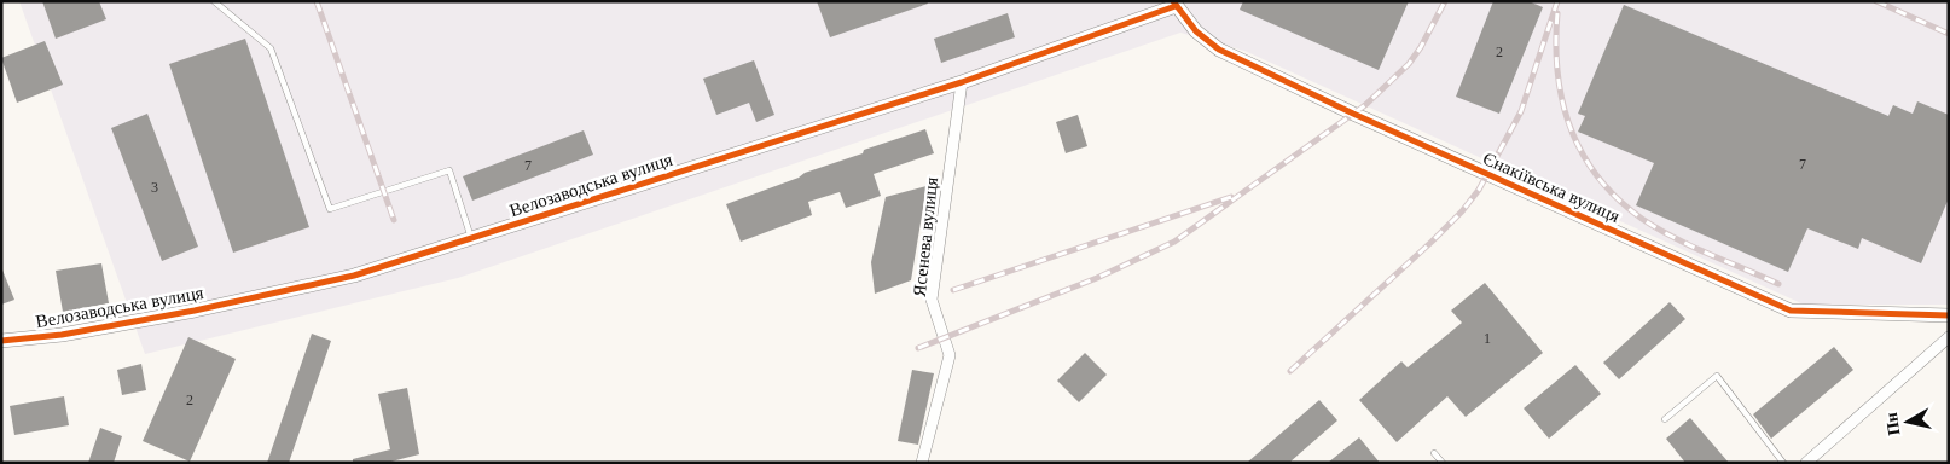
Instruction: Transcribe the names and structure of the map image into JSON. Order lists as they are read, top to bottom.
{
  "streets": {
    "street": ["Велозаводська вулиця", "Єнакіївська вулиця", "Ясенева вулиця"]
  },
  "crossings": [
    ["Велозаводська вулиця", "Єнакіївська вулиця"],
    ["Велозаводська вулиця", "Ясенева вулиця"]
  ],
  "house_numbers": [
    "2",
    "7",
    "7",
    "3",
    "1",
    "2"
  ],
  "north": "left"
}
